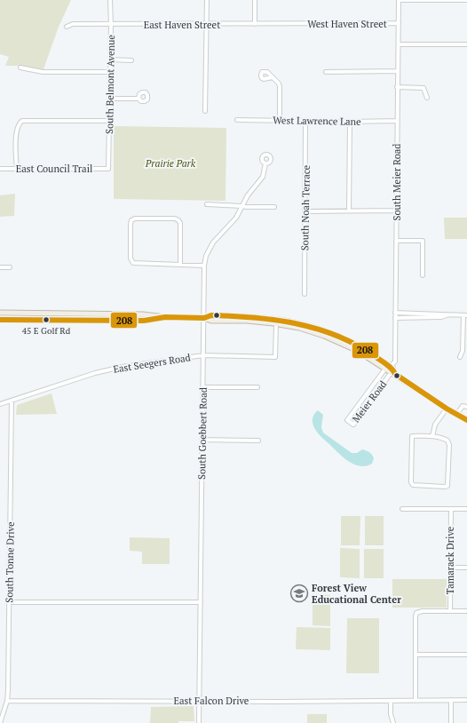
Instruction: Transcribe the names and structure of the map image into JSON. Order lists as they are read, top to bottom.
{
  "streets": {
    "street": [
      "West Haven Street",
      "East Haven Street",
      "South Belmont Avenue",
      "West Lawrence Lane",
      "East Council Trail",
      "South Meier Road",
      "South Noah Terrace",
      "East Seegers Road",
      "Meier Road",
      "South Goebbert Road",
      "Tamarack Drive",
      "South Tonne Drive",
      "East Falcon Drive"
    ]
  },
  "crossings": [
    ["West Haven Street", "East Haven Street"],
    ["West Haven Street", "South Meier Road"],
    ["East Haven Street", "South Belmont Avenue"],
    ["South Belmont Avenue", "East Council Trail"],
    ["West Lawrence Lane", "South Meier Road"],
    ["West Lawrence Lane", "South Noah Terrace"],
    ["South Meier Road", "Meier Road"],
    ["East Seegers Road", "South Goebbert Road"],
    ["East Seegers Road", "South Tonne Drive"],
    ["South Goebbert Road", "East Falcon Drive"],
    ["South Tonne Drive", "East Falcon Drive"]
  ],
  "parks": ["Prairie Park"],
  "places": {
    "other": ["45 E Golf Rd"],
    "school or university": ["Forest View Educational Center"]
  },
  "lines": ["transit line 208"]
}
